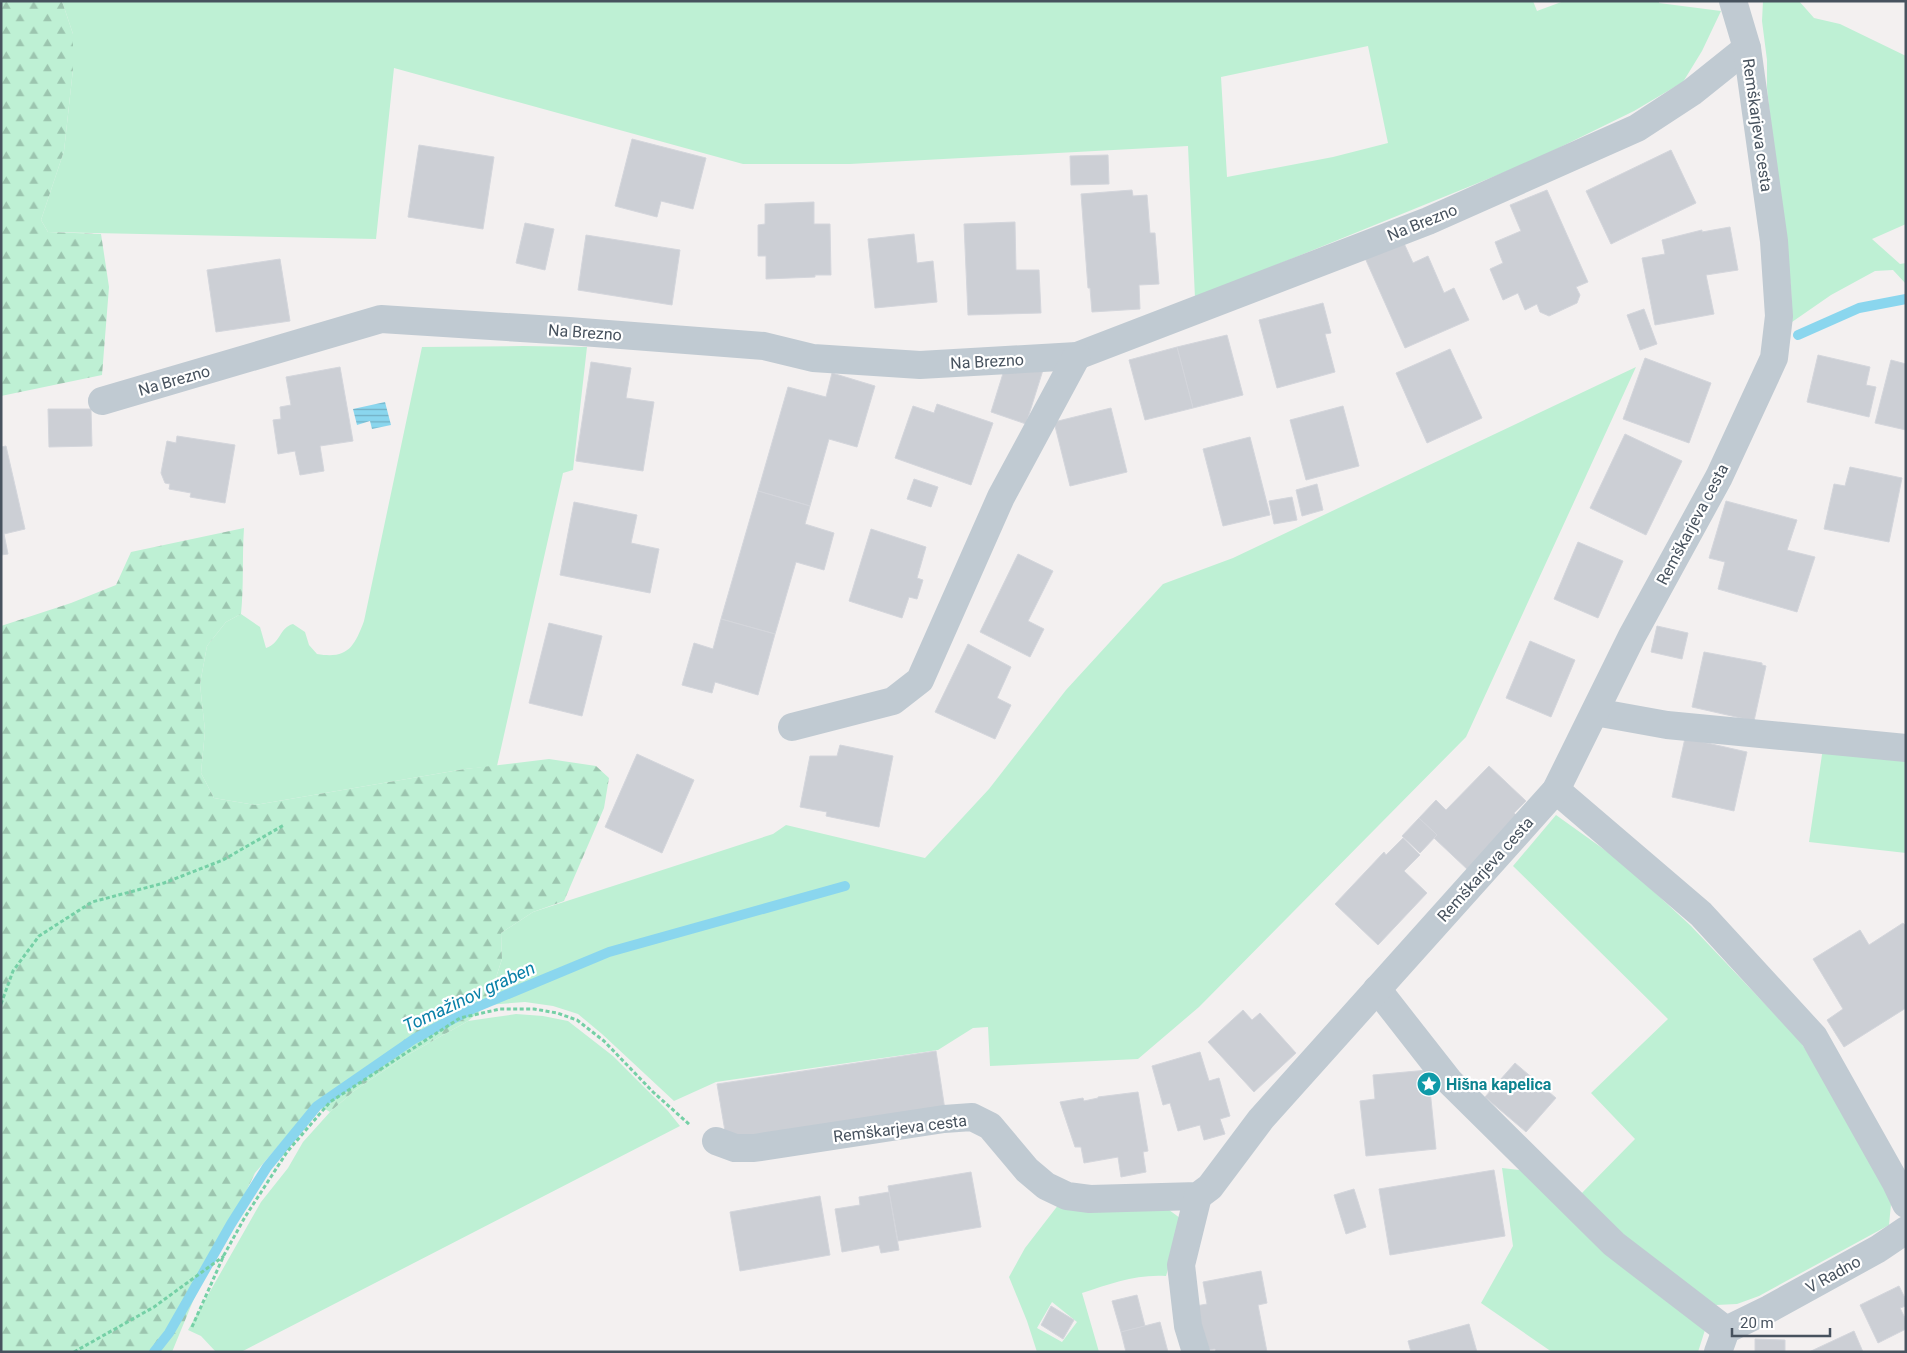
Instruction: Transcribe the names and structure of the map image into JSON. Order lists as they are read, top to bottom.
{
  "streets": {
    "street": ["Remškarjeva cesta", "Na Brezno", "V Radno"]
  },
  "crossings": [
    ["Remškarjeva cesta", "Na Brezno"]
  ],
  "water": ["Tomažinov graben"],
  "places": {
    "place": ["Hišna kapelica"]
  },
  "scale_bar": "20 m"
}
